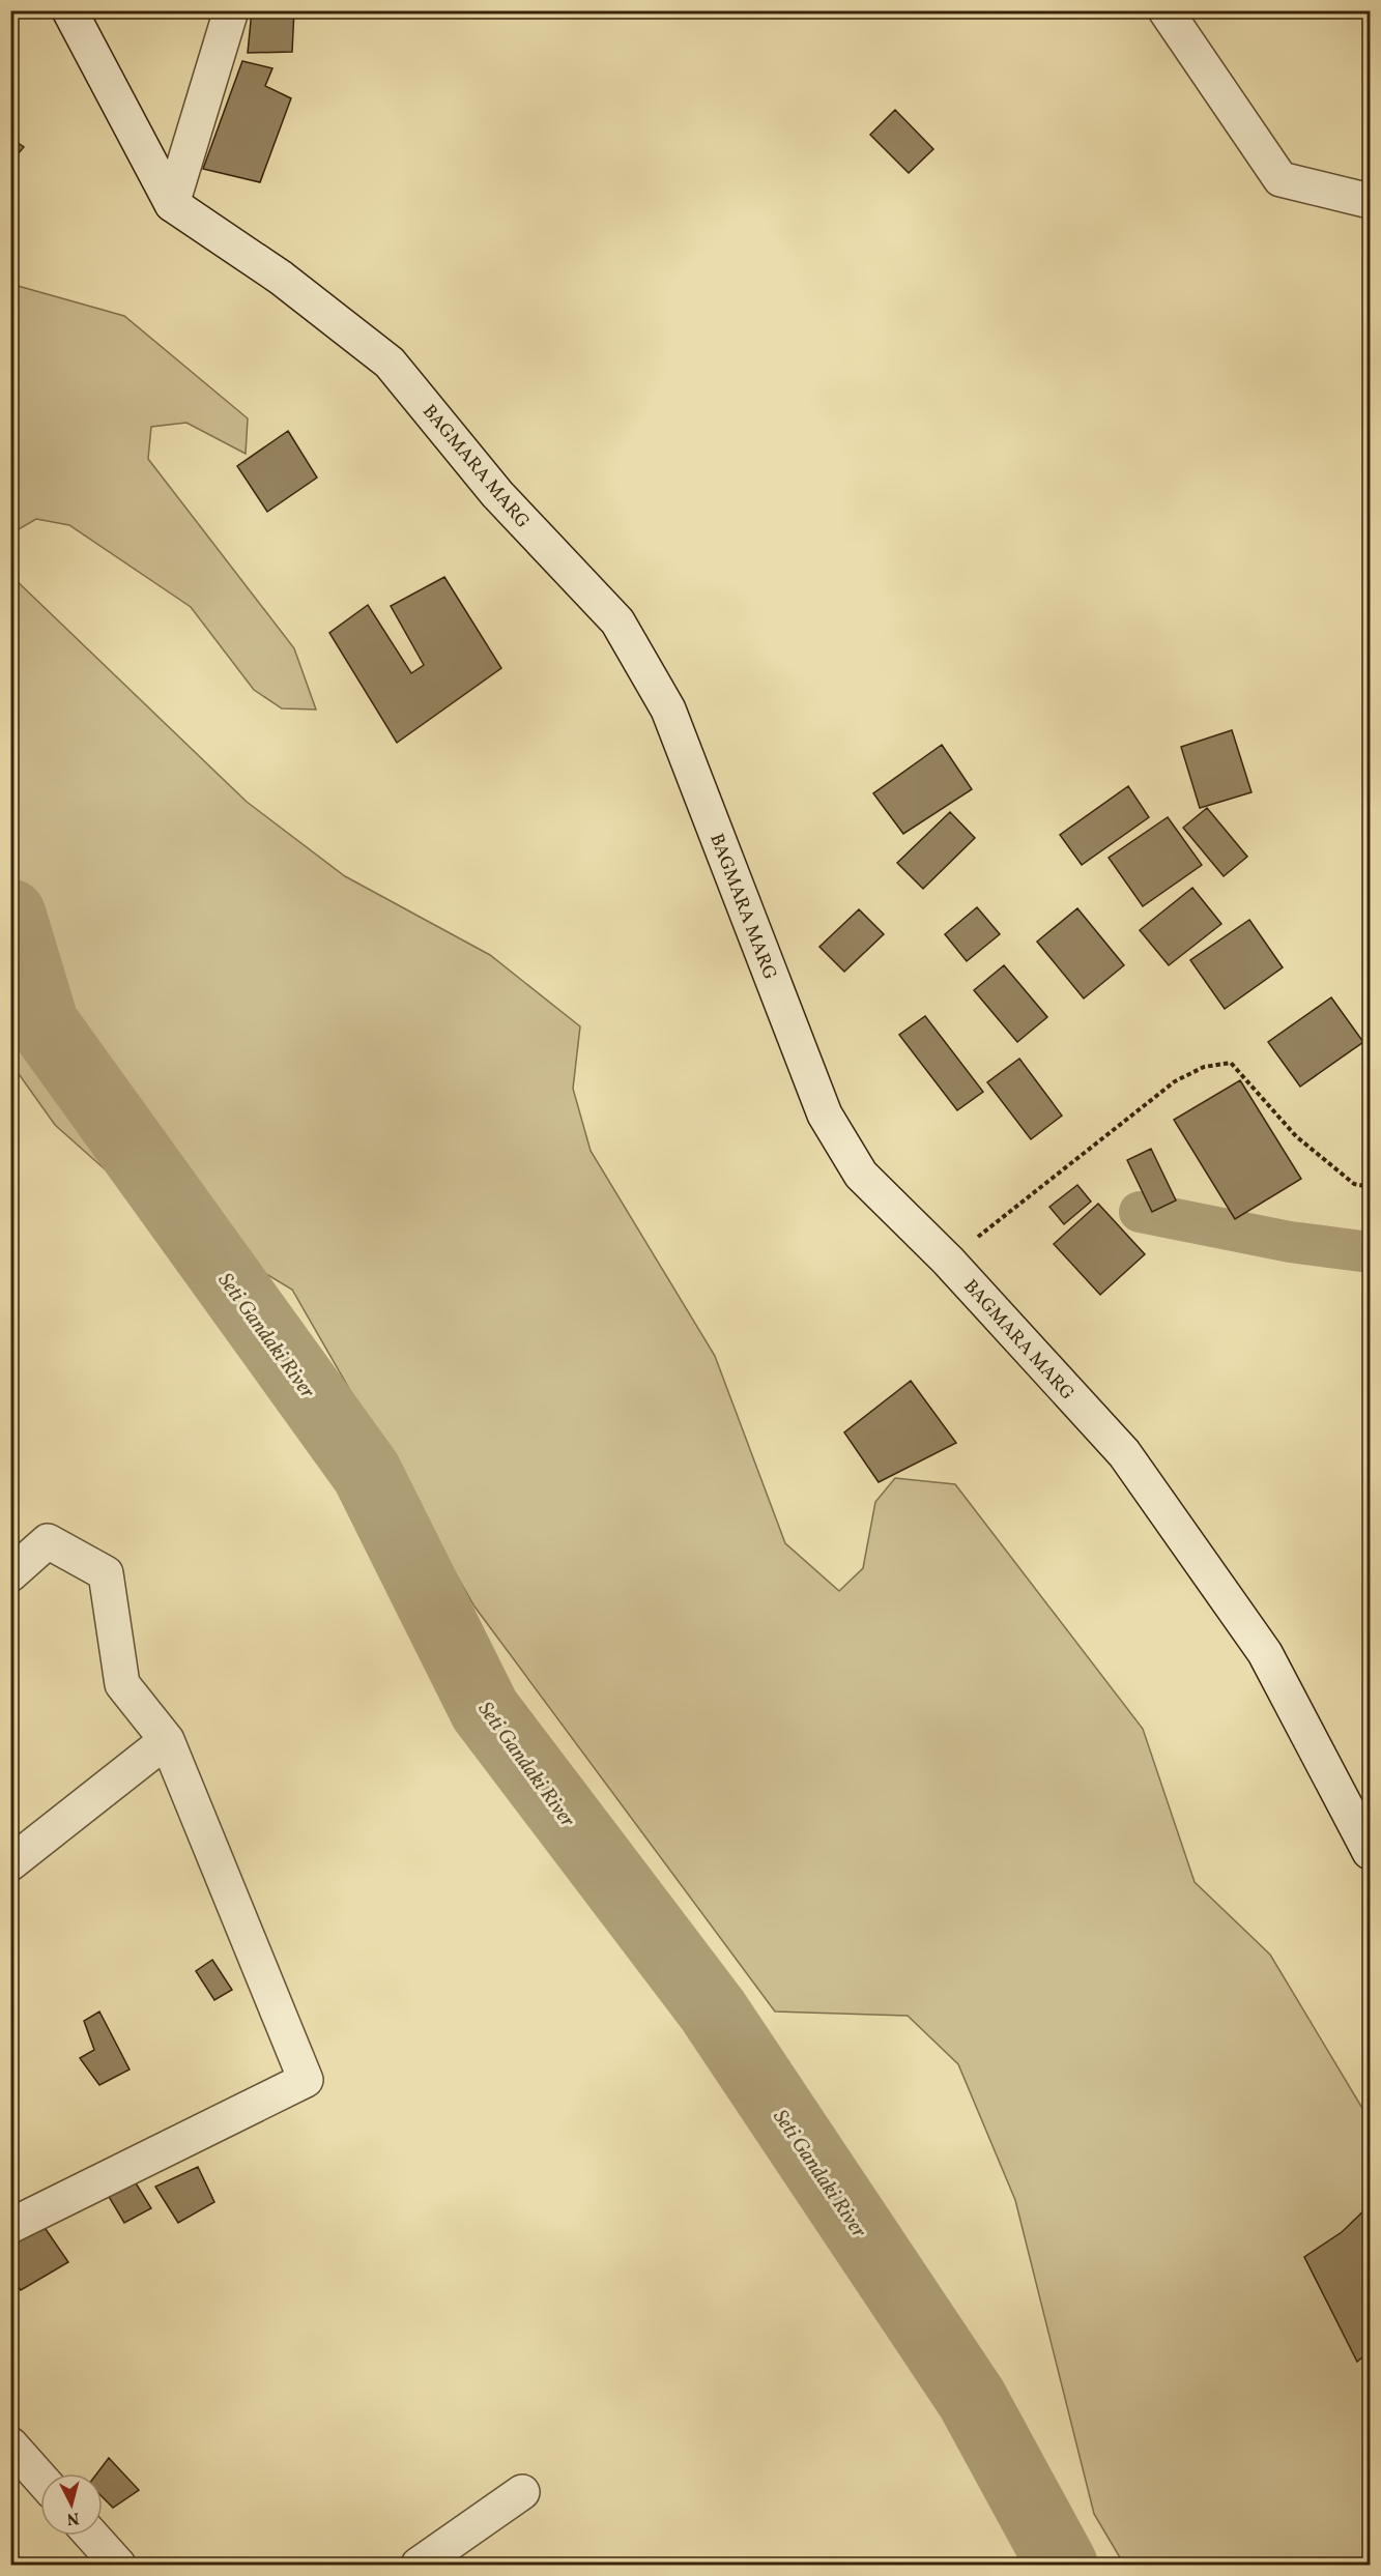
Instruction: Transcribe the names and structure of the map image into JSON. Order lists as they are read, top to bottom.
{
  "streets": {
    "main road": ["BAGMARA MARG"]
  },
  "water": ["Seti Gandaki River"],
  "north": "bottom"
}
